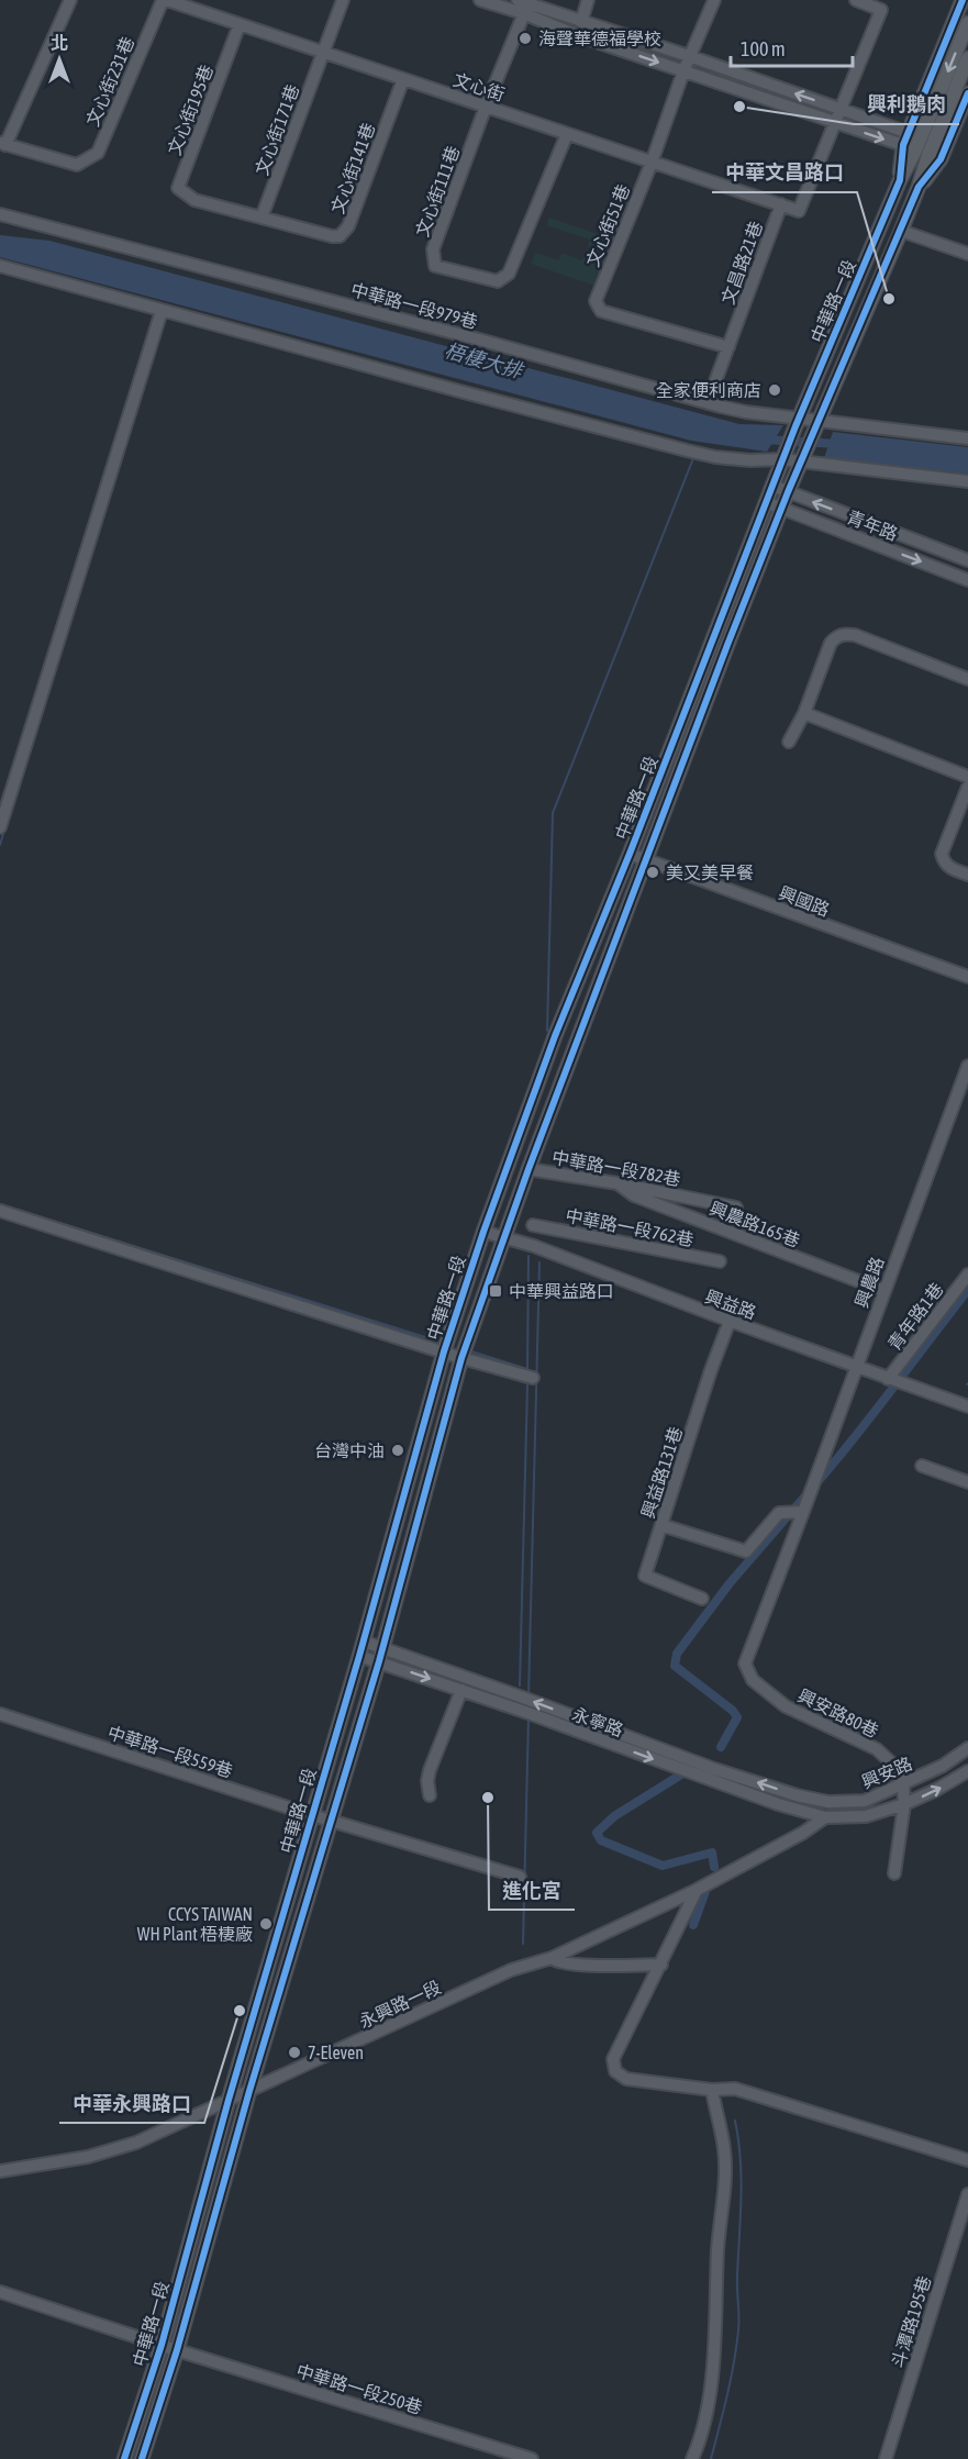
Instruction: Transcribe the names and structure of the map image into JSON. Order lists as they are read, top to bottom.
{
  "streets": {
    "main road": ["中華路一段"],
    "street": [
      "文心街231巷",
      "文心街",
      "文心街195巷",
      "文心街171巷",
      "文心街141巷",
      "文心街111巷",
      "文心街51巷",
      "文昌路21巷",
      "中華路一段979巷",
      "青年路",
      "興國路",
      "中華路一段782巷",
      "興農路165巷",
      "中華路一段762巷",
      "興農路",
      "興益路",
      "青年路1巷",
      "興益路131巷",
      "興安路80巷",
      "永寧路",
      "中華路一段559巷",
      "興安路",
      "永興路一段",
      "斗潭路195巷",
      "中華路一段250巷"
    ]
  },
  "crossings": [
    ["文心街231巷", "文心街"],
    ["文心街", "文心街195巷"],
    ["文心街", "文心街171巷"],
    ["文心街", "文心街141巷"],
    ["文心街", "文心街111巷"],
    ["文心街", "文心街51巷"],
    ["文心街", "文昌路21巷"],
    ["文心街195巷", "文心街141巷"],
    ["文心街171巷", "文心街141巷"],
    ["文心街51巷", "文昌路21巷"],
    ["文昌路21巷", "中華路一段979巷"],
    ["中華路一段", "中華路一段979巷"],
    ["中華路一段", "青年路"],
    ["中華路一段", "興國路"],
    ["中華路一段", "中華路一段782巷"],
    ["中華路一段", "興益路"],
    ["中華路一段", "永寧路"],
    ["中華路一段", "中華路一段559巷"],
    ["中華路一段", "永興路一段"],
    ["中華路一段", "中華路一段250巷"],
    ["中華路一段782巷", "興農路165巷"],
    ["興農路165巷", "興農路"],
    ["興農路", "興益路"],
    ["興農路", "興安路80巷"],
    ["興益路", "青年路1巷"],
    ["興益路", "興益路131巷"],
    ["興安路80巷", "興安路"],
    ["永寧路", "興安路"]
  ],
  "water": ["梧棲大排"],
  "places": {
    "other": [
      "海聲華德福學校",
      "興利鵝肉",
      "中華文昌路口",
      "全家便利商店",
      "美又美早餐",
      "台灣中油",
      "進化宮",
      "CCYS TAIWAN WH Plant 梧棲廠",
      "中華永興路口",
      "7-Eleven"
    ],
    "transit": ["中華興益路口"]
  },
  "scale_bar": "100 m",
  "north": "top"
}
